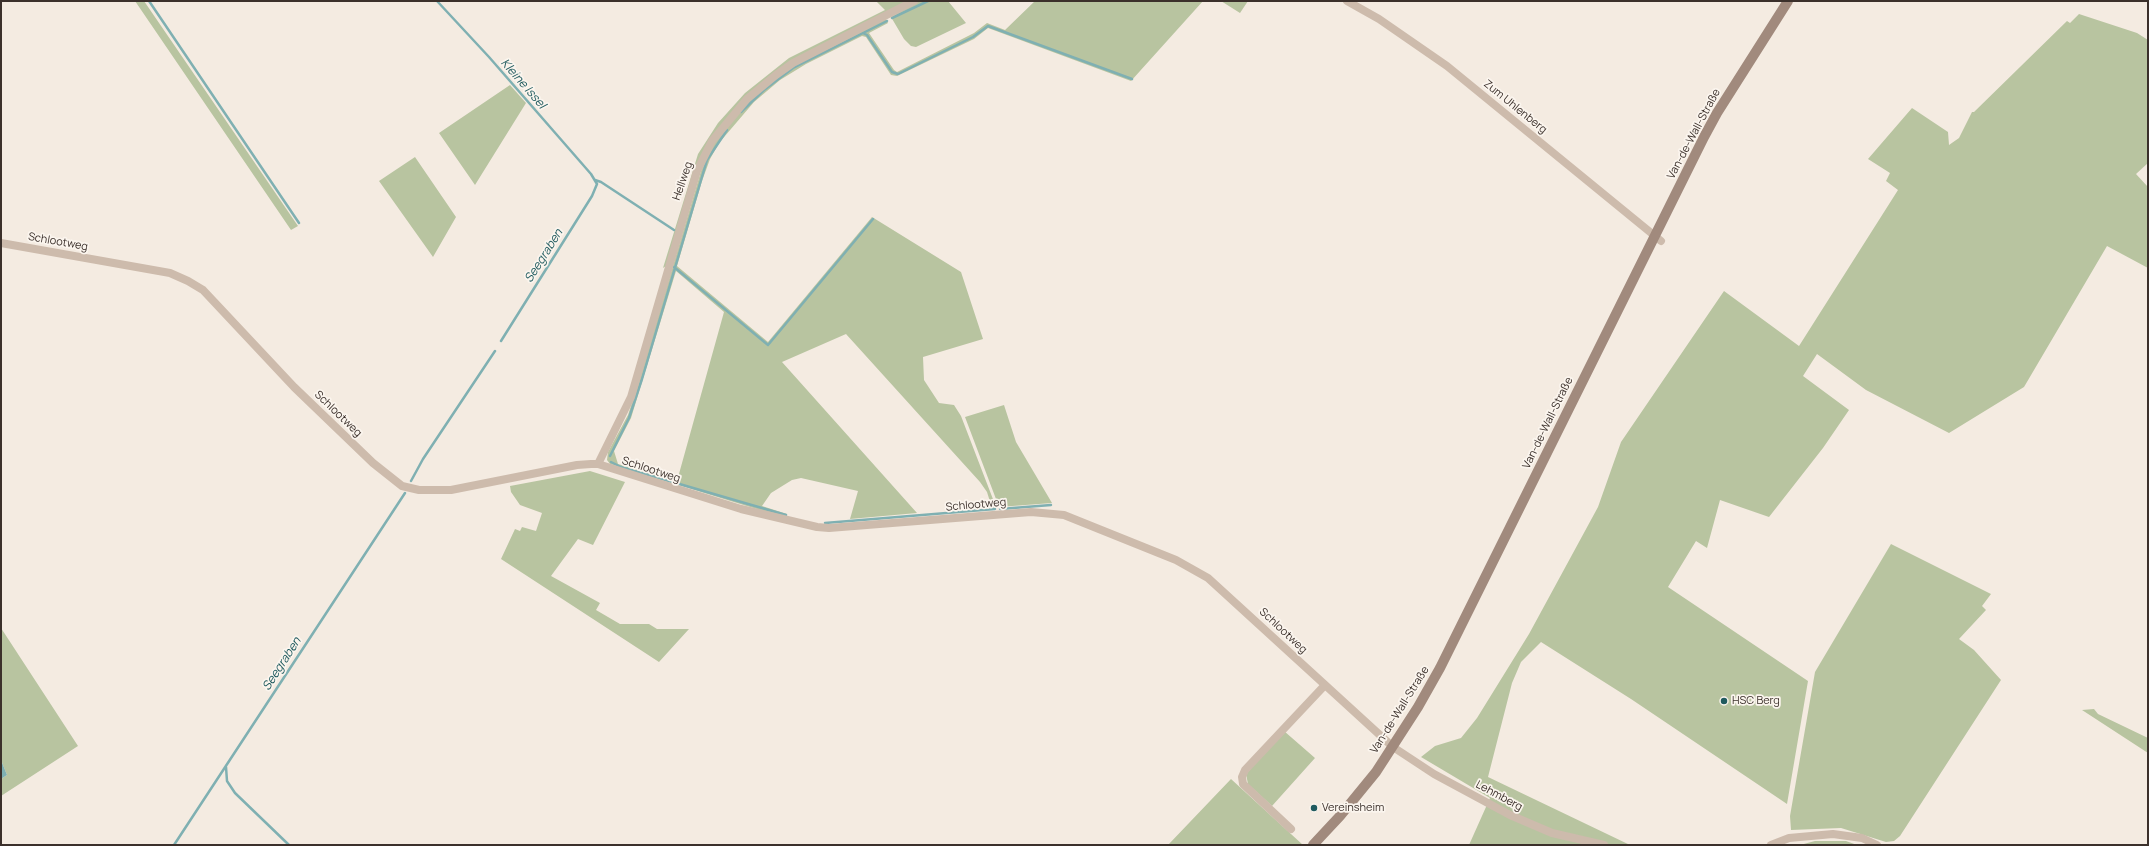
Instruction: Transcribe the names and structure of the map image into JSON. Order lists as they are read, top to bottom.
{
  "streets": {
    "main road": ["Van-de-Wall-Straße"],
    "street": [
      "Zum Uhlenberg",
      "Hellweg",
      "Schlootweg",
      "Lehmberg"
    ]
  },
  "crossings": [
    ["Zum Uhlenberg", "Van-de-Wall-Straße"],
    ["Van-de-Wall-Straße", "Schlootweg"],
    ["Van-de-Wall-Straße", "Lehmberg"],
    ["Hellweg", "Schlootweg"],
    ["Schlootweg", "Lehmberg"]
  ],
  "water": ["Kleine Issel", "Seegraben"],
  "places": ["HSC Berg", "Vereinsheim"]
}
